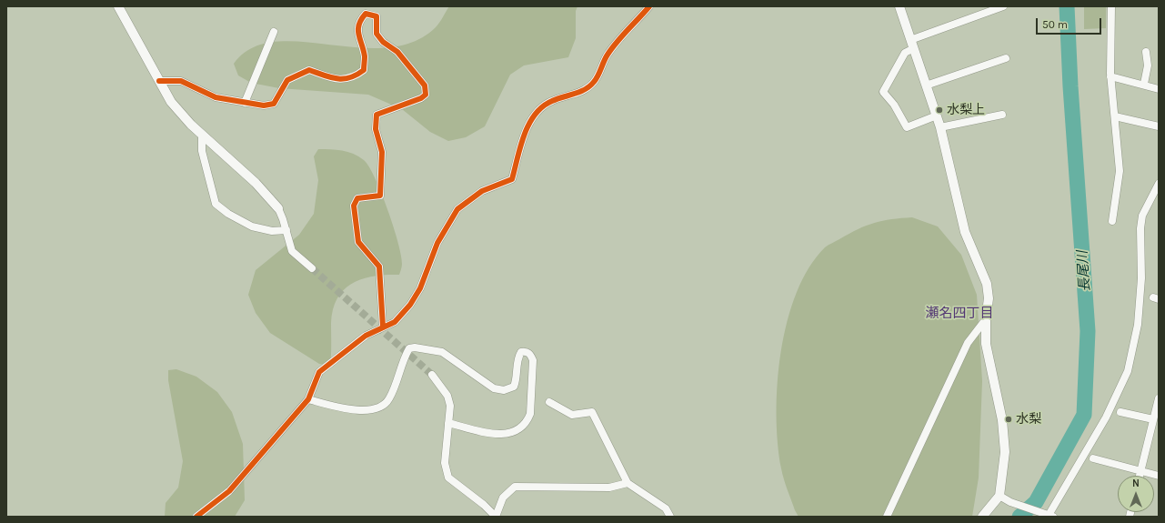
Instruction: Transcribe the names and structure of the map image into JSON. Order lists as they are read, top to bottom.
{
  "districts": ["瀬名四丁目"],
  "water": ["長尾川"],
  "places": ["水梨上", "水梨"],
  "scale_bar": "50 m",
  "north": "top"
}
